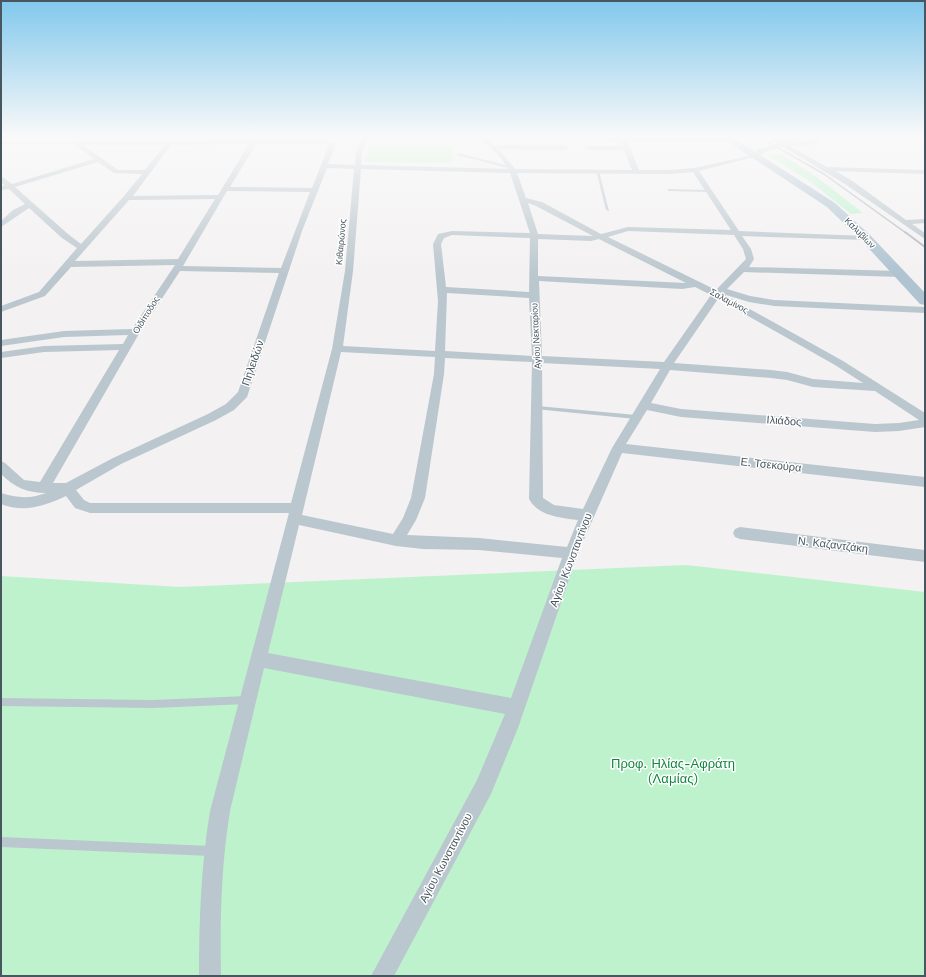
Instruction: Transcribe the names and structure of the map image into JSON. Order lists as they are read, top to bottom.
{
  "streets": {
    "main road": ["Καλυβίων"],
    "street": [
      "Κιθαιρώνος",
      "Σαλαμίνος",
      "Οιδίποδος",
      "Αγίου Νεκταρίου",
      "Πηλειδών",
      "Ιλιάδος",
      "Ε. Τσεκούρα",
      "Ν. Καζαντζάκη",
      "Αγίου Κωνσταντίνου"
    ]
  },
  "crossings": [
    ["Σαλαμίνος", "Αγίου Νεκταρίου"],
    ["Σαλαμίνος", "Αγίου Κωνσταντίνου"],
    ["Οιδίποδος", "Πηλειδών"],
    ["Αγίου Νεκταρίου", "Αγίου Κωνσταντίνου"],
    ["Ιλιάδος", "Αγίου Κωνσταντίνου"],
    ["Ε. Τσεκούρα", "Αγίου Κωνσταντίνου"]
  ],
  "parks": ["Προφ. Ηλίας-Αφράτη (Λαμίας)"]
}
